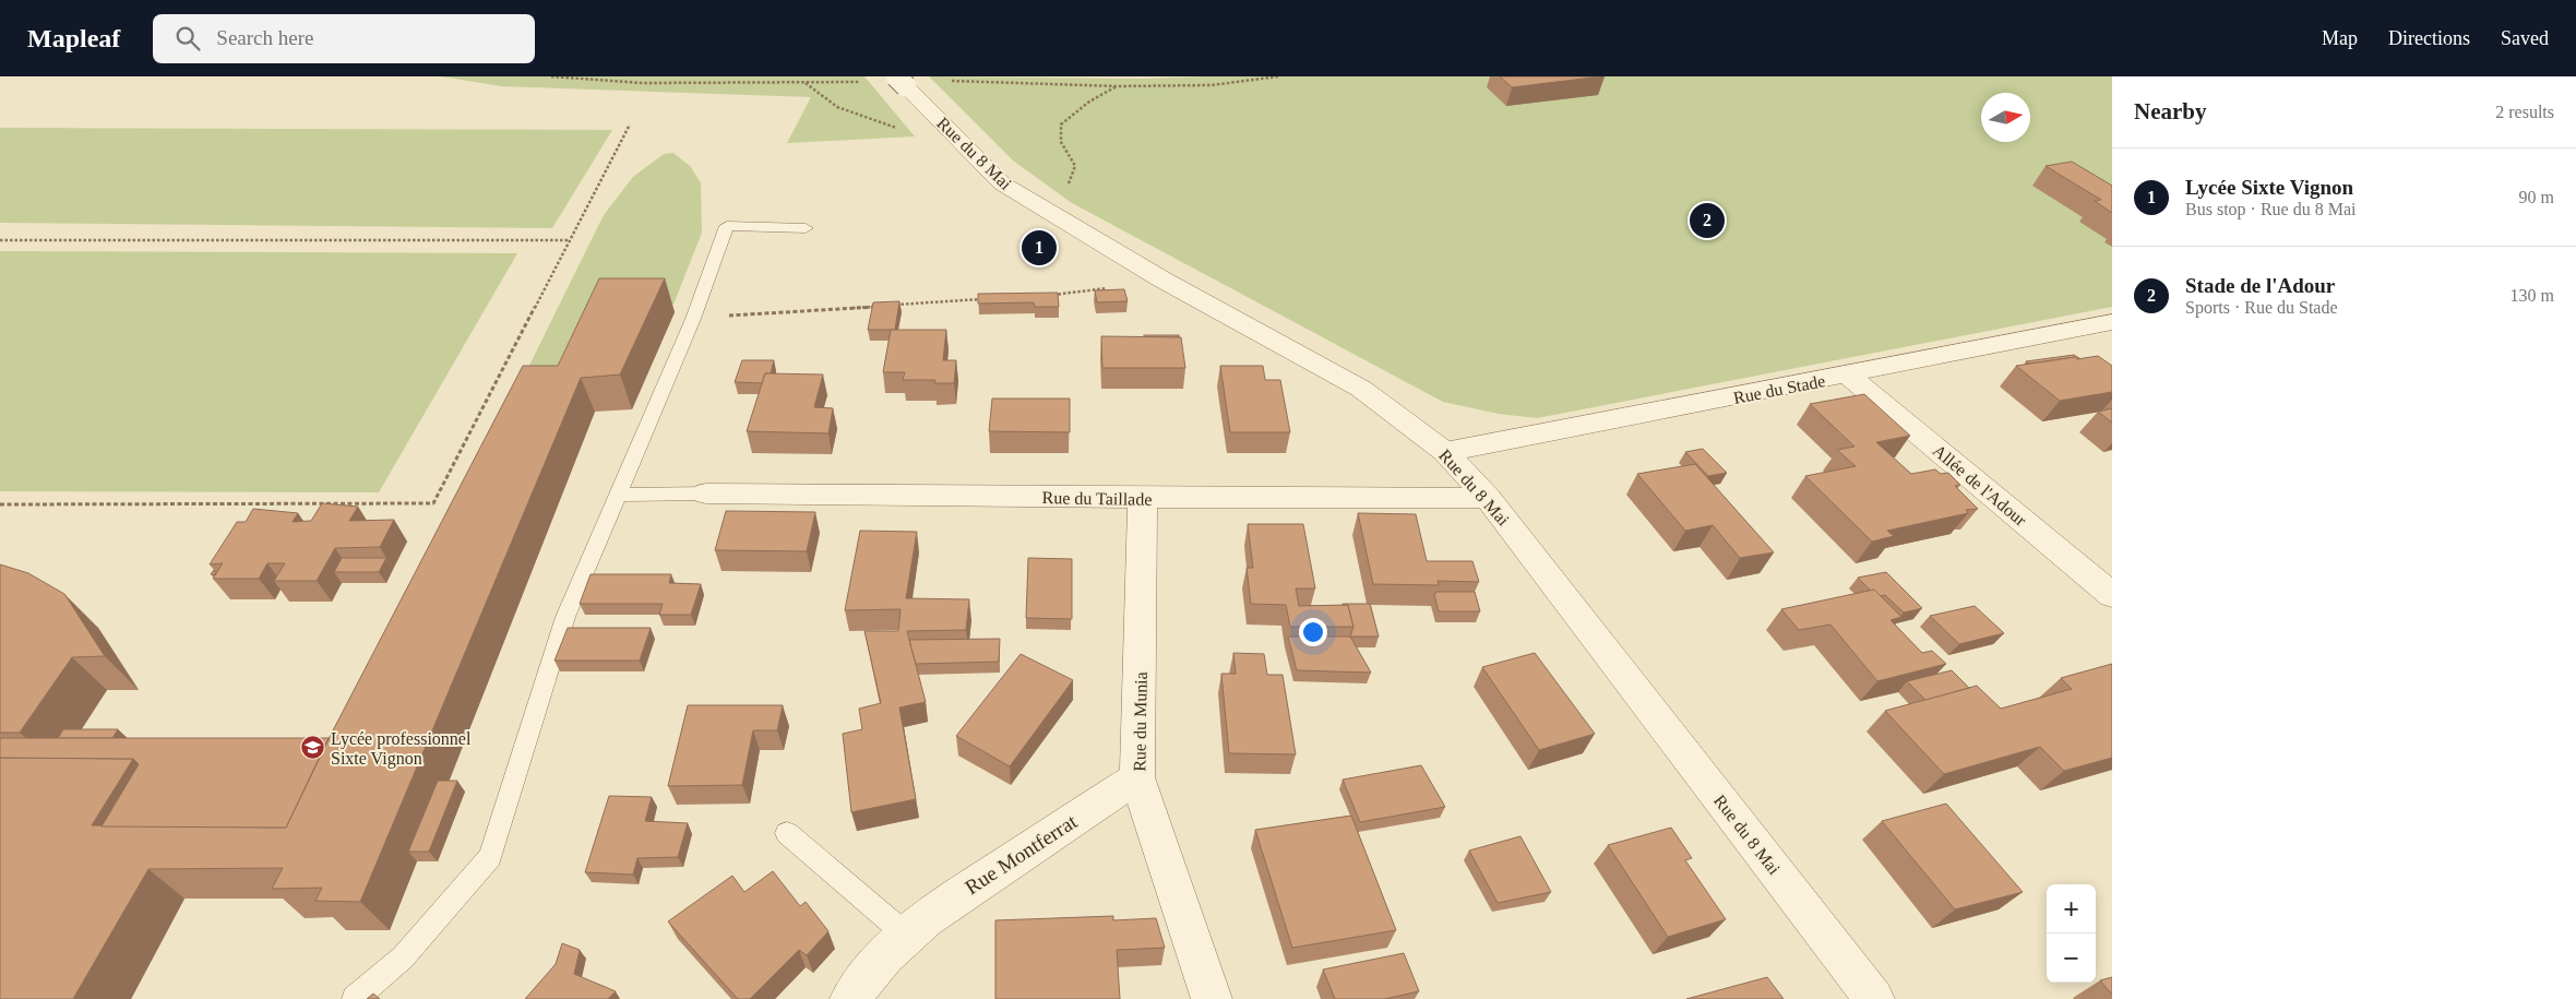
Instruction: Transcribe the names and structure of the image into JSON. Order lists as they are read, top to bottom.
{
  "streets": {
    "street": [
      "Rue du 8 Mai",
      "Rue du Stade",
      "Allée de l'Adour",
      "Rue du Taillade",
      "Rue du Munia",
      "Rue Montferrat"
    ]
  },
  "crossings": [
    ["Rue du 8 Mai", "Rue du Stade"],
    ["Rue du 8 Mai", "Rue du Taillade"],
    ["Rue du Stade", "Allée de l'Adour"],
    ["Rue du Taillade", "Rue du Munia"],
    ["Rue du Munia", "Rue Montferrat"]
  ],
  "places": {
    "school or university": ["Lycée professionnel Sixte Vignon"]
  },
  "north": "right",
  "page": {
    "header": "Mapleaf",
    "search": "Search here",
    "nav": ["Map", "Directions", "Saved"],
    "heading": ["Nearby", "2 results"],
    "list": [
      {
        "mark": "1",
        "name": "Lycée Sixte Vignon",
        "note": "Bus stop · Rue du 8 Mai",
        "value": "90 m"
      },
      {
        "mark": "2",
        "name": "Stade de l'Adour",
        "note": "Sports · Rue du Stade",
        "value": "130 m"
      }
    ],
    "pins": ["2", "1"],
    "map_buttons": ["+", "−"]
  }
}
